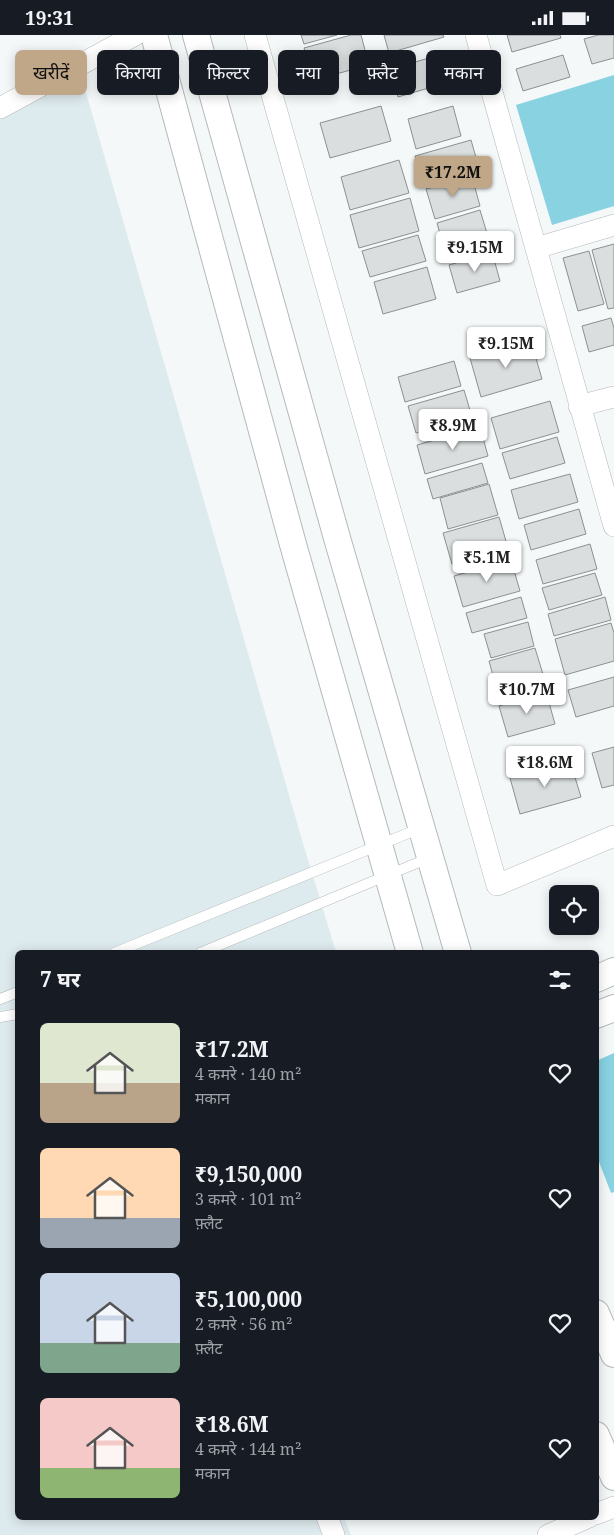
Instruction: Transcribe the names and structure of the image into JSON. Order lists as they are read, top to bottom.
{
  "page": {
    "status": "19:31",
    "chip": [
      "खरीदें",
      "किराया",
      "फ़िल्टर",
      "नया",
      "फ़्लैट",
      "मकान"
    ],
    "price": [
      "₹17.2M",
      "₹9.15M",
      "₹9.15M",
      "₹8.9M",
      "₹5.1M",
      "₹10.7M",
      "₹18.6M"
    ],
    "heading": "7 घर",
    "list": [
      {
        "name": "₹17.2M",
        "note": "4 कमरे · 140 m² · मकान"
      },
      {
        "name": "₹9,150,000",
        "note": "3 कमरे · 101 m² · फ़्लैट"
      },
      {
        "name": "₹5,100,000",
        "note": "2 कमरे · 56 m² · फ़्लैट"
      },
      {
        "name": "₹18.6M",
        "note": "4 कमरे · 144 m² · मकान"
      }
    ]
  }
}
